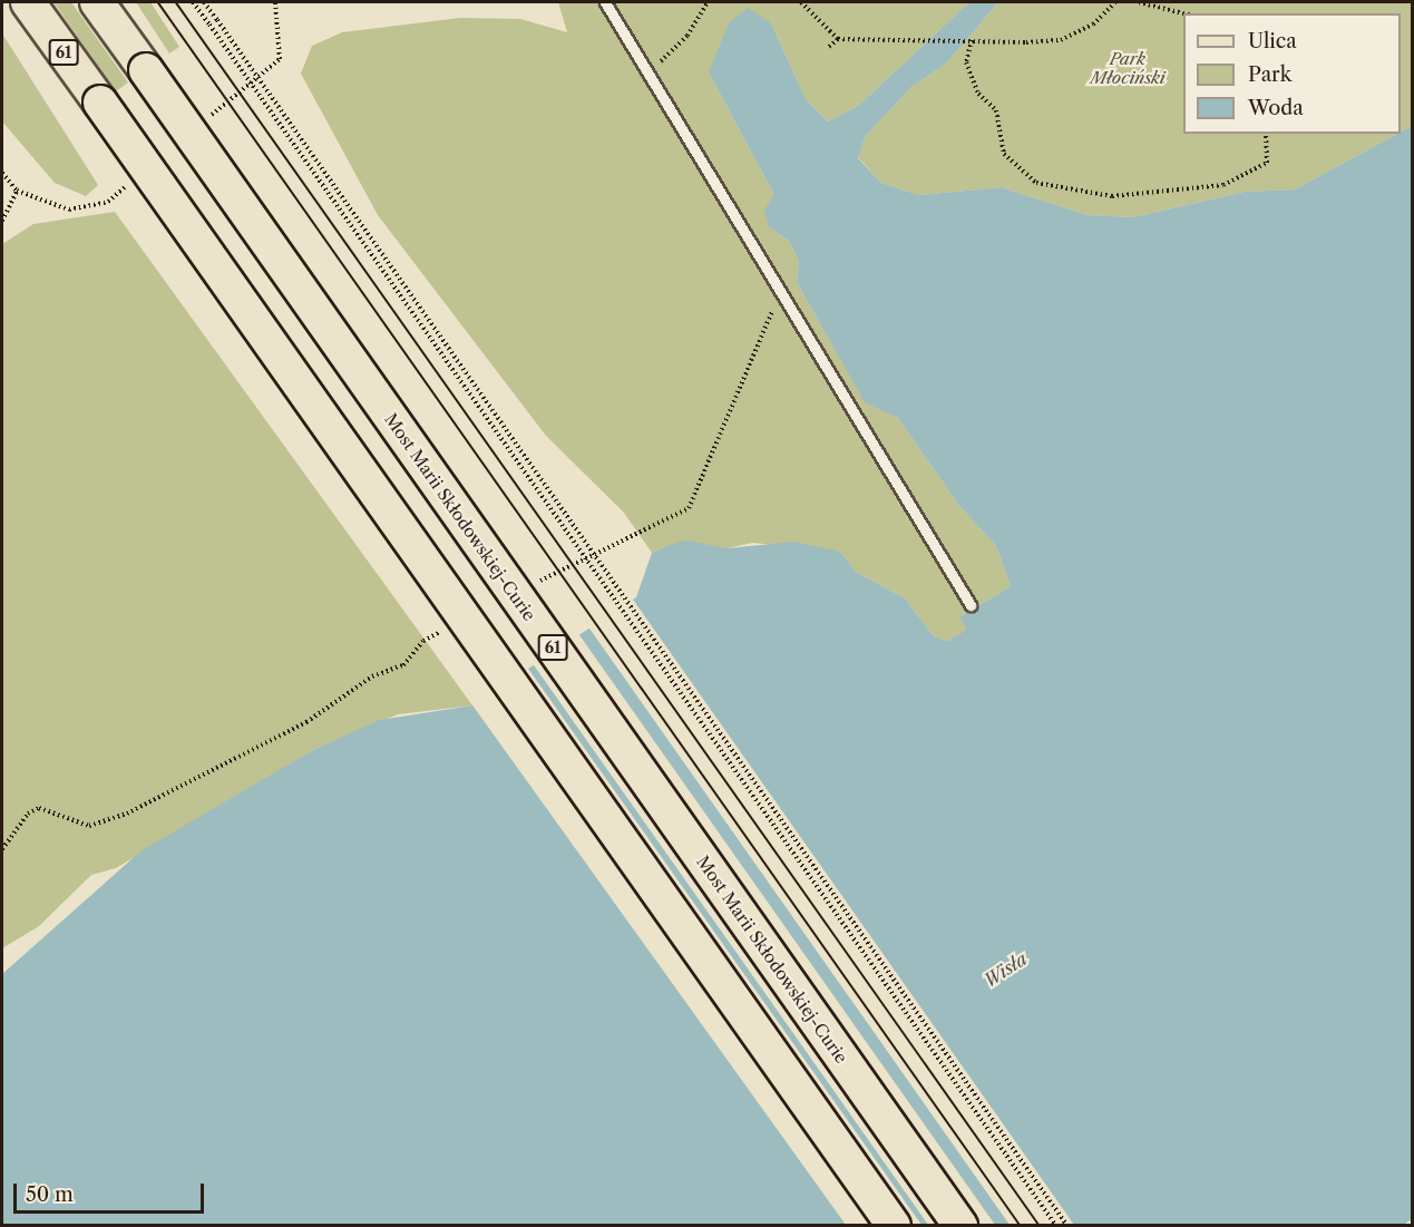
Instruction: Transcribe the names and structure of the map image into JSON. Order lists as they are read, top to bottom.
{
  "streets": {
    "main road": ["61", "Most Marii Skłodowskiej-Curie"]
  },
  "water": ["Wisła"],
  "parks": ["Park Młociński"],
  "legend": ["Ulica", "Park", "Woda"],
  "scale_bar": "50 m"
}
